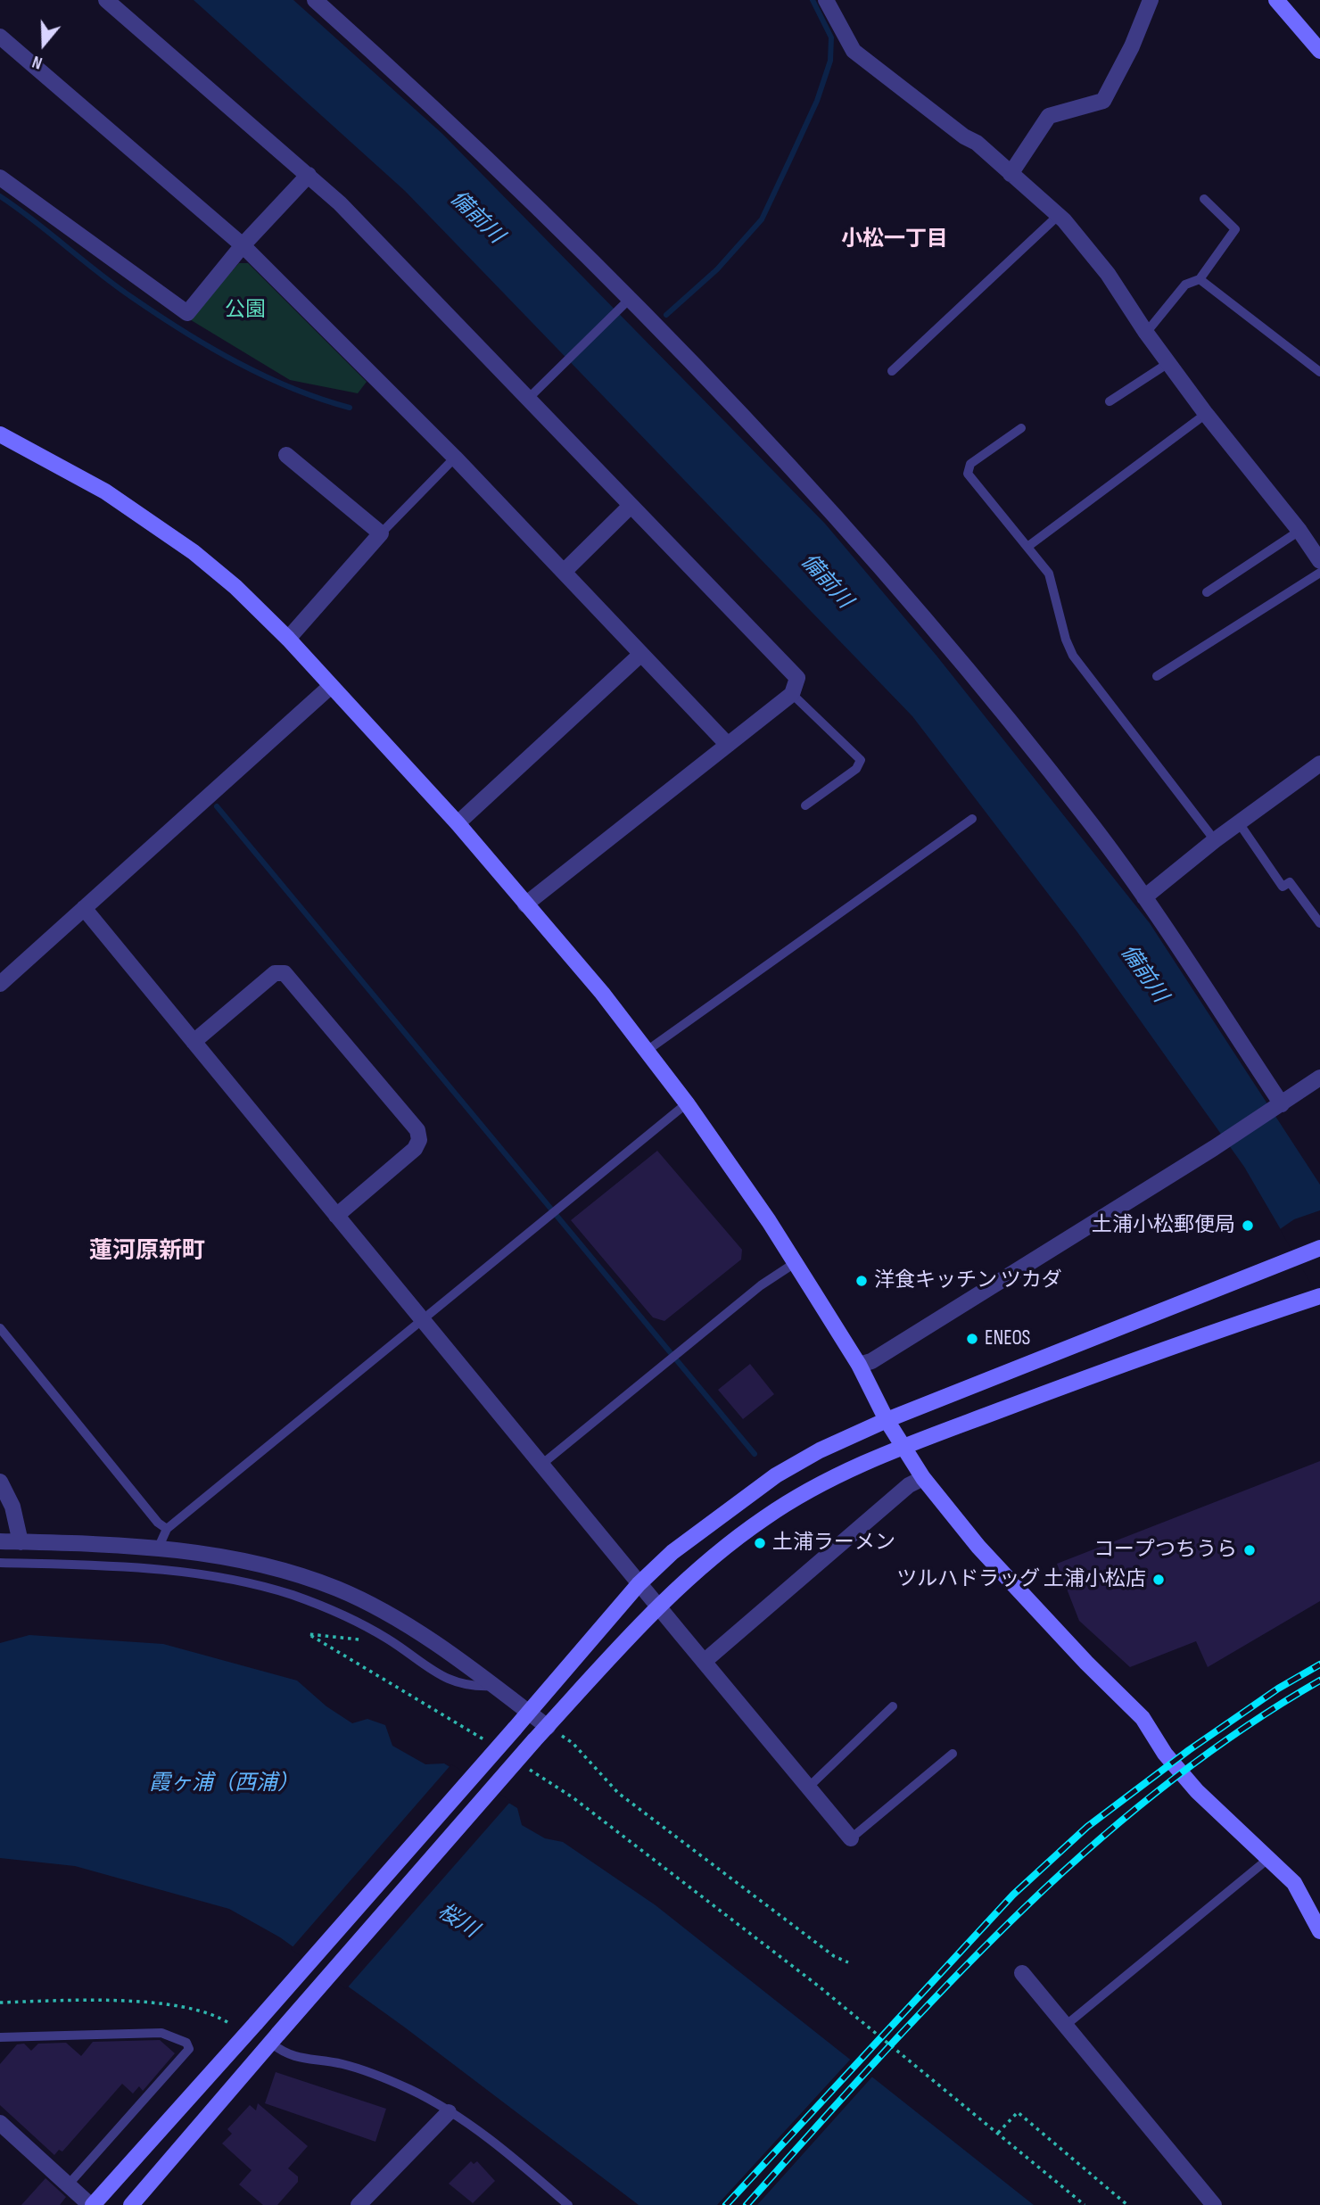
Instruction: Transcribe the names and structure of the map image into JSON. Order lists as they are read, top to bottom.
{
  "districts": ["小松一丁目", "蓮河原新町"],
  "water": ["備前川", "霞ヶ浦（西浦）", "桜川"],
  "parks": ["公園"],
  "places": [
    "土浦小松郵便局",
    "洋食キッチン ツカダ",
    "ENEOS",
    "土浦ラーメン",
    "コープつちうら",
    "ツルハドラッグ 土浦小松店"
  ],
  "north": "bottom"
}
